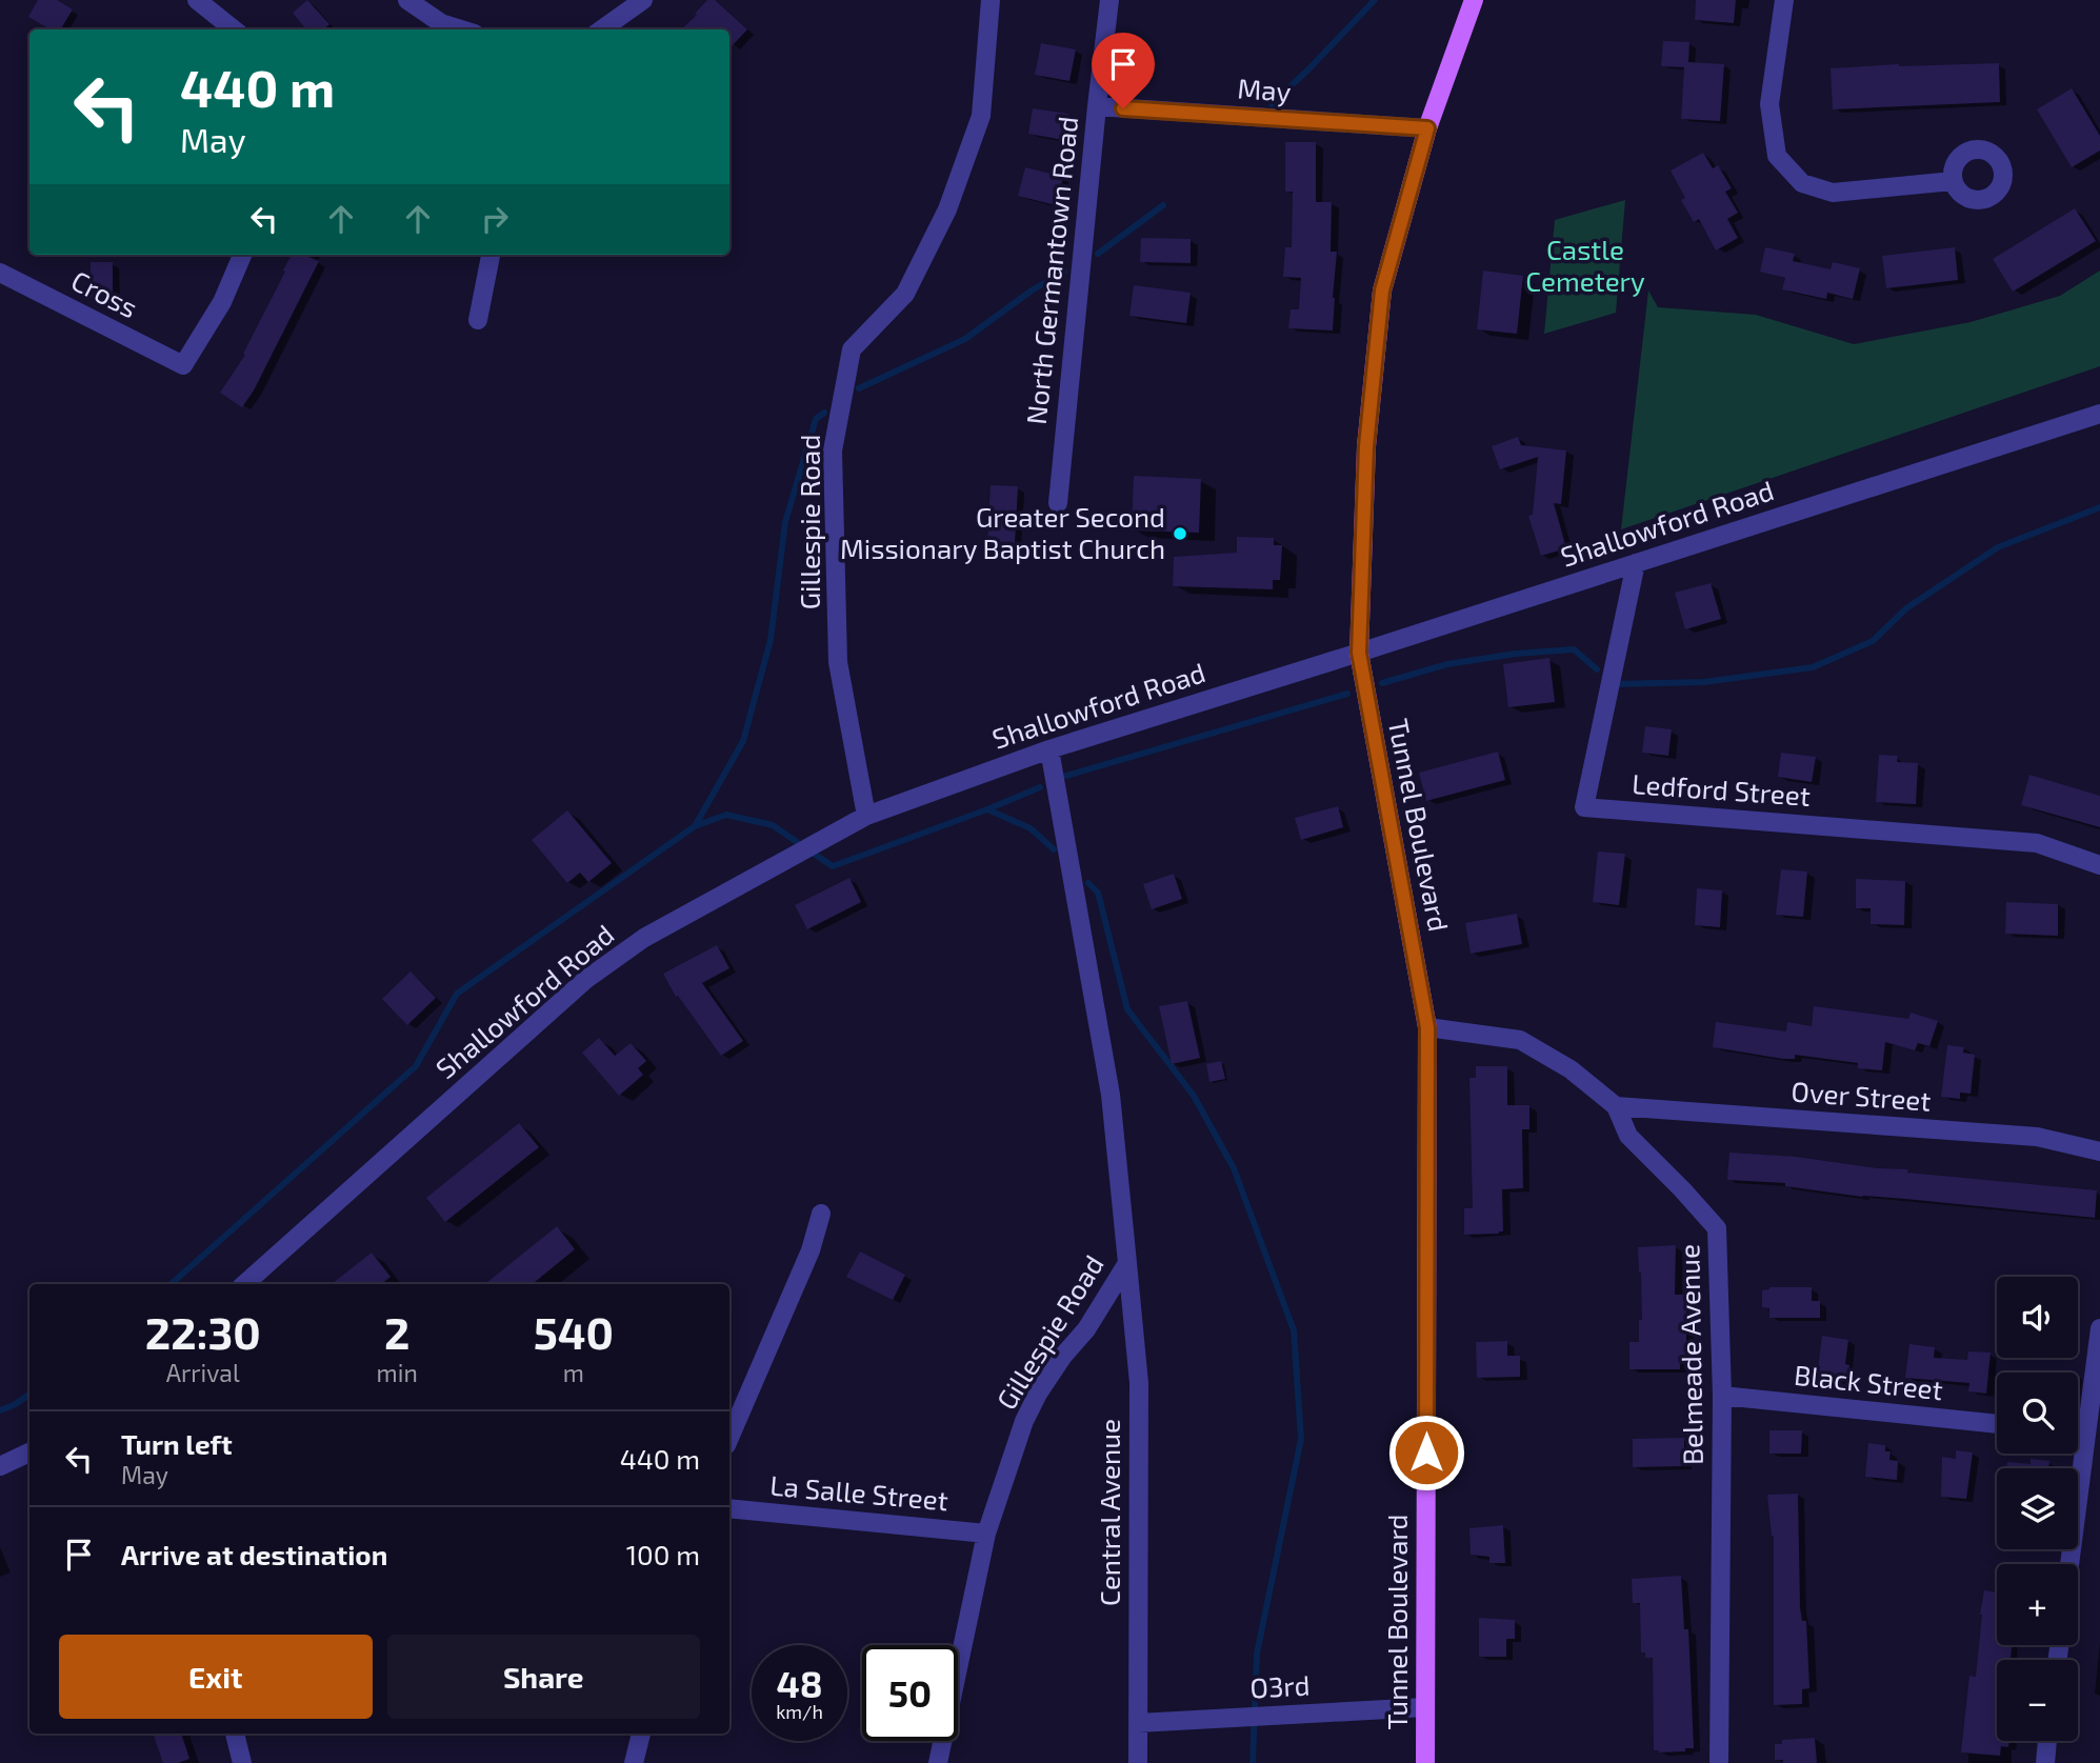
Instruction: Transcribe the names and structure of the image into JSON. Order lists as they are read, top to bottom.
{
  "streets": {
    "main road": ["Tunnel Boulevard"],
    "street": [
      "May",
      "North Germantown Road",
      "Cross",
      "Gillespie Road",
      "Shallowford Road",
      "Ledford Street",
      "Over Street",
      "Belmeade Avenue",
      "Black Street",
      "La Salle Street",
      "Central Avenue",
      "O3rd"
    ]
  },
  "crossings": [
    ["May", "North Germantown Road"],
    ["May", "Tunnel Boulevard"],
    ["Gillespie Road", "Shallowford Road"],
    ["Gillespie Road", "La Salle Street"],
    ["Gillespie Road", "Central Avenue"],
    ["Shallowford Road", "Ledford Street"],
    ["Shallowford Road", "Tunnel Boulevard"],
    ["Tunnel Boulevard", "Belmeade Avenue"],
    ["Tunnel Boulevard", "O3rd"],
    ["Over Street", "Belmeade Avenue"],
    ["Belmeade Avenue", "Black Street"],
    ["Central Avenue", "O3rd"]
  ],
  "parks": ["Castle Cemetery"],
  "places": ["Greater Second Missionary Baptist Church"],
  "page": {
    "turn": ["440 m", "May"],
    "map_buttons": ["+", "−"],
    "eta": [
      "22:30",
      "Arrival",
      "2",
      "min",
      "540",
      "m"
    ],
    "list": [
      {
        "name": "Turn left",
        "note": "May",
        "value": "440 m"
      },
      {
        "name": "Arrive at destination",
        "value": "100 m"
      }
    ],
    "buttons": ["Exit", "Share"],
    "speed": "48 km/h",
    "limit": "50"
  }
}
